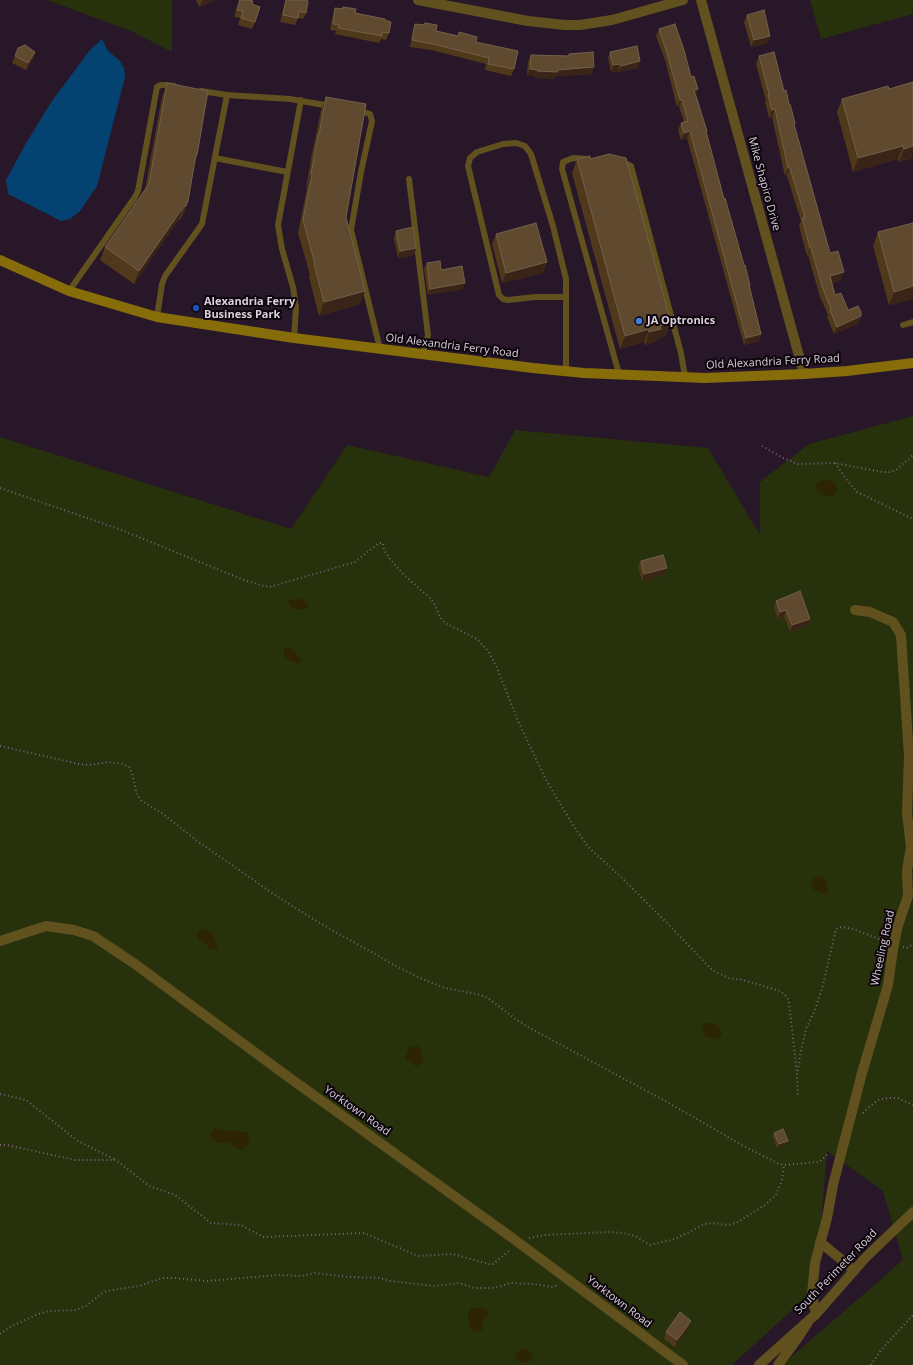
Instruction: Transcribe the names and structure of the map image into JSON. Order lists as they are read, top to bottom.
{
  "streets": {
    "main road": ["Old Alexandria Ferry Road"],
    "street": [
      "Mike Shapiro Drive",
      "Wheeling Road",
      "Yorktown Road",
      "South Perimeter Road"
    ]
  },
  "crossings": [
    ["Mike Shapiro Drive", "Old Alexandria Ferry Road"],
    ["Wheeling Road", "South Perimeter Road"]
  ],
  "places": ["Alexandria Ferry Business Park", "JA Optronics"]
}
